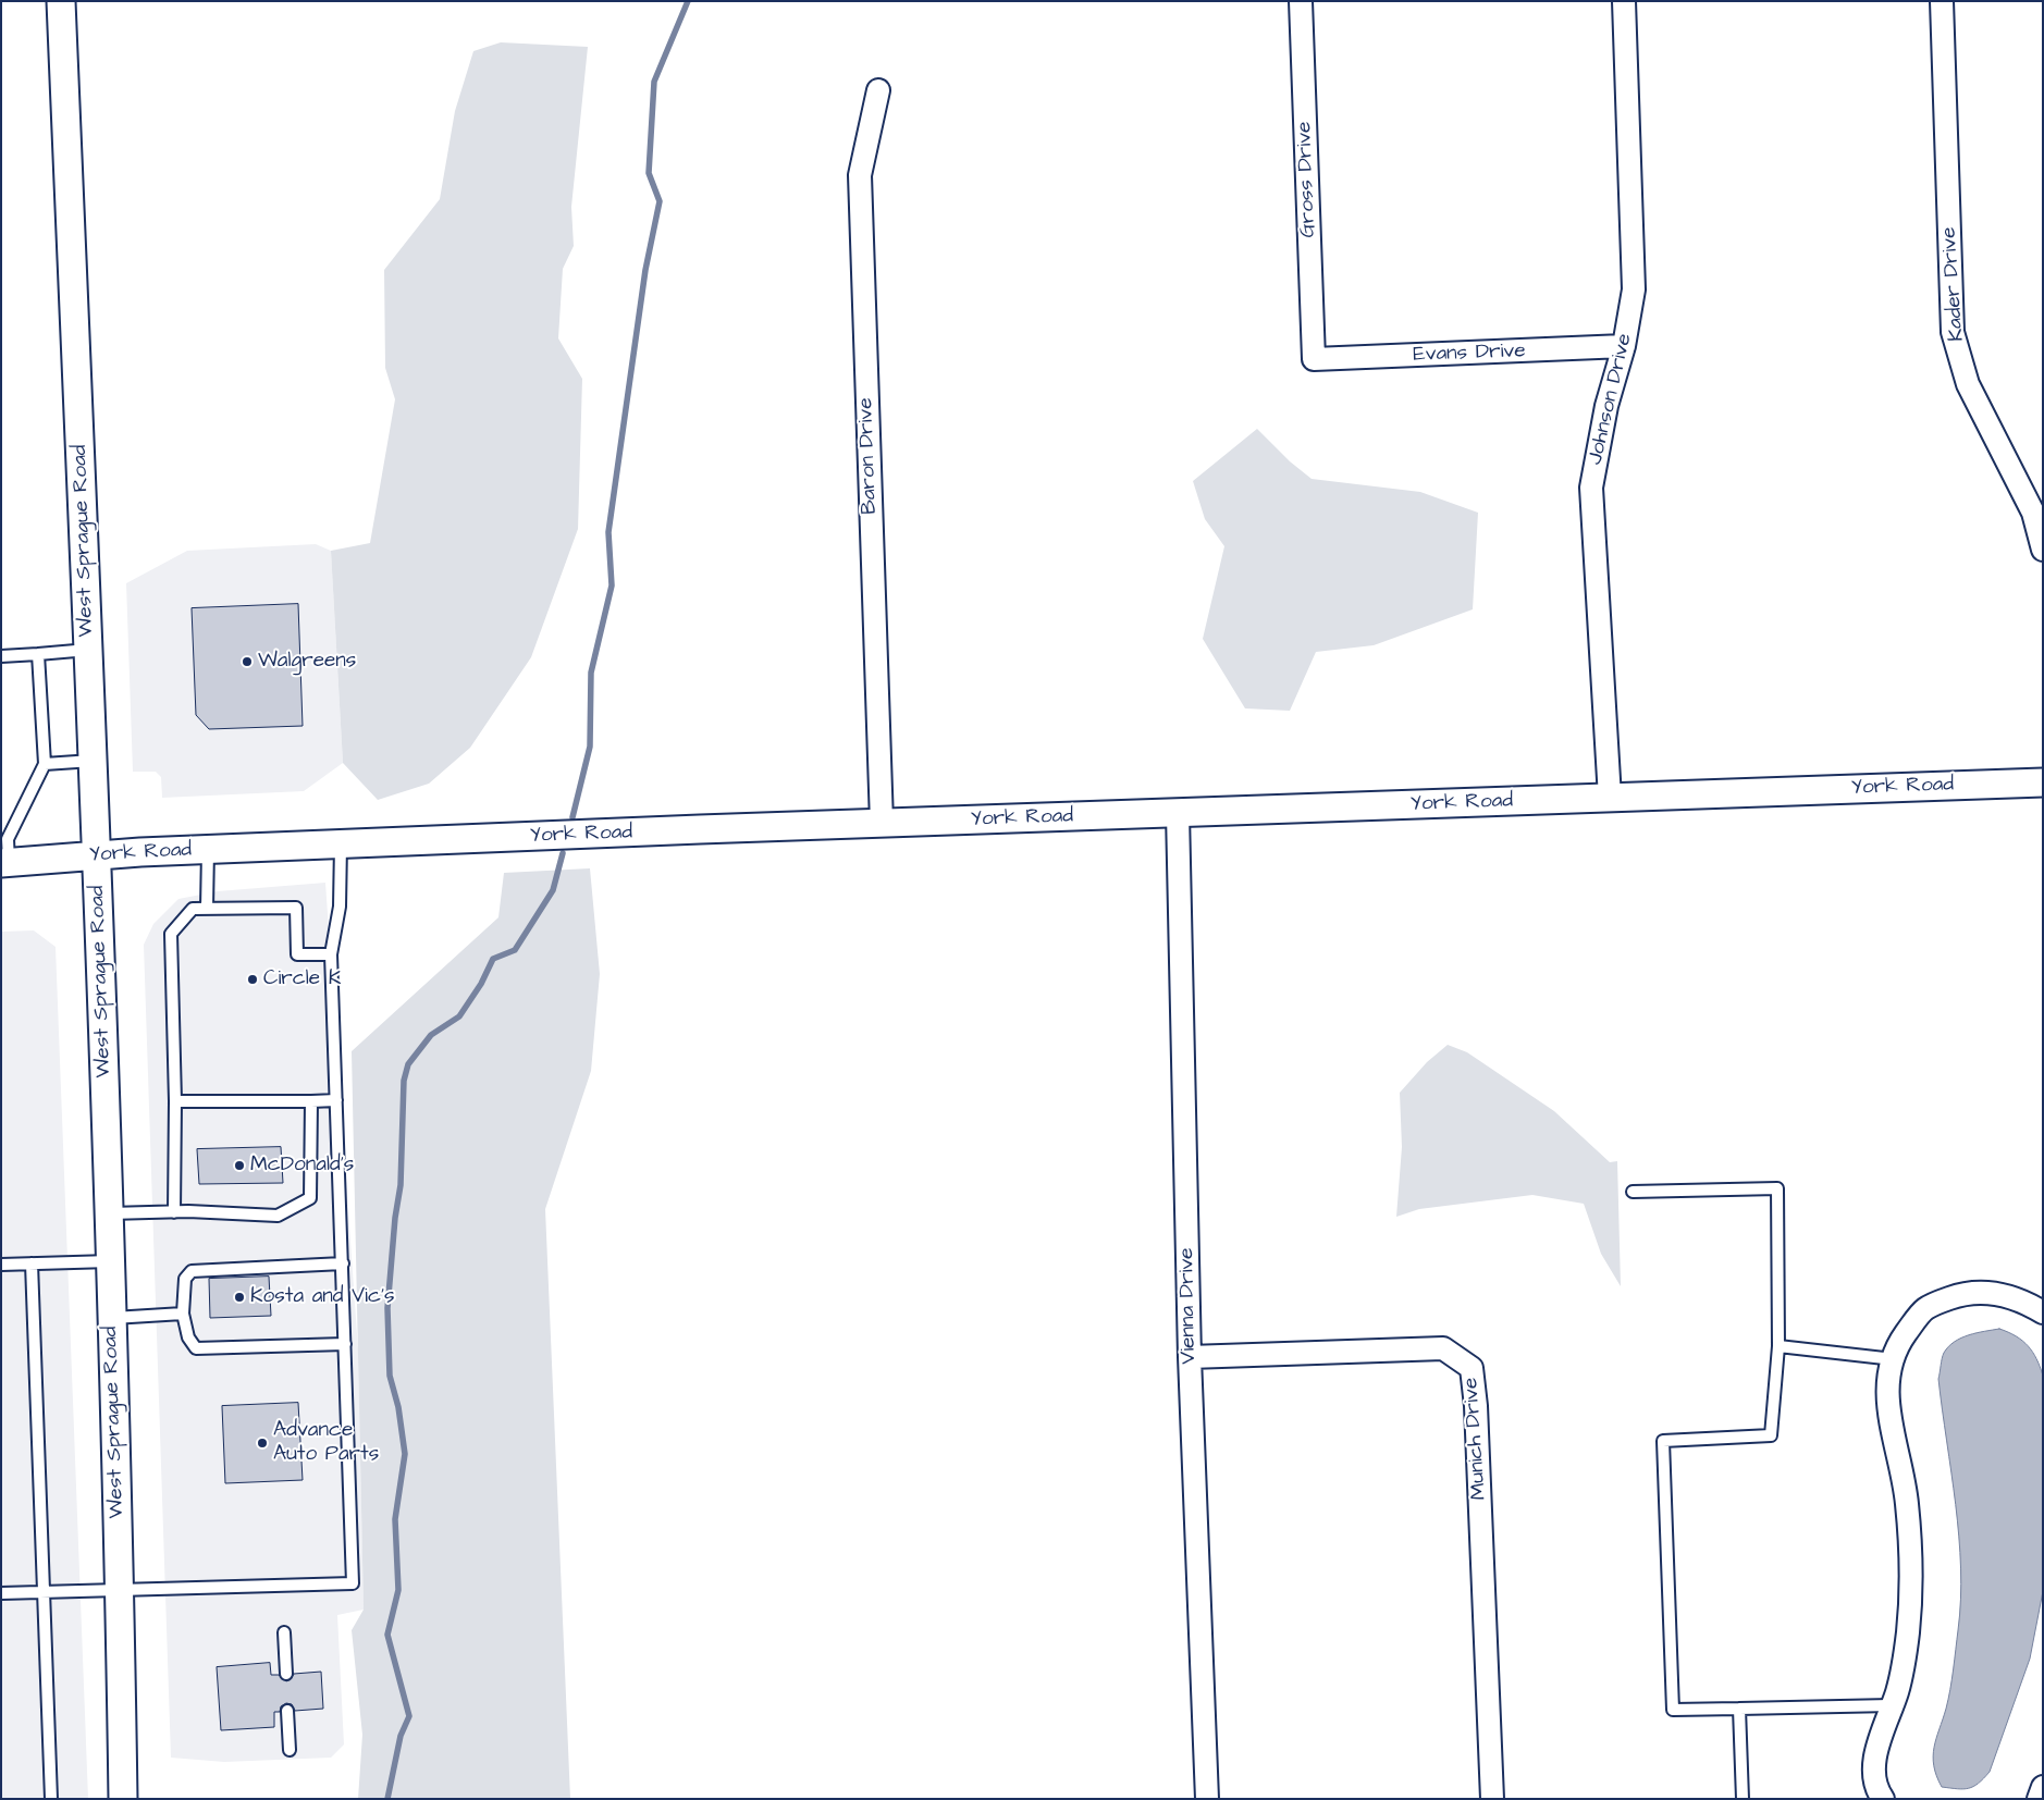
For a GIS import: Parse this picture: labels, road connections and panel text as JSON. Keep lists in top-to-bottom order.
{
  "streets": {
    "street": [
      "Gross Drive",
      "Kader Drive",
      "Evans Drive",
      "Johnson Drive",
      "Baron Drive",
      "West Sprague Road",
      "York Road",
      "Vienna Drive",
      "Munich Drive"
    ]
  },
  "crossings": [
    ["Gross Drive", "Evans Drive"],
    ["Evans Drive", "Johnson Drive"],
    ["Johnson Drive", "York Road"],
    ["Baron Drive", "York Road"],
    ["West Sprague Road", "York Road"],
    ["York Road", "Vienna Drive"],
    ["Vienna Drive", "Munich Drive"]
  ],
  "places": [
    "Walgreens",
    "Circle K",
    "McDonald's",
    "Kosta and Vic's",
    "Advance Auto Parts"
  ]
}
